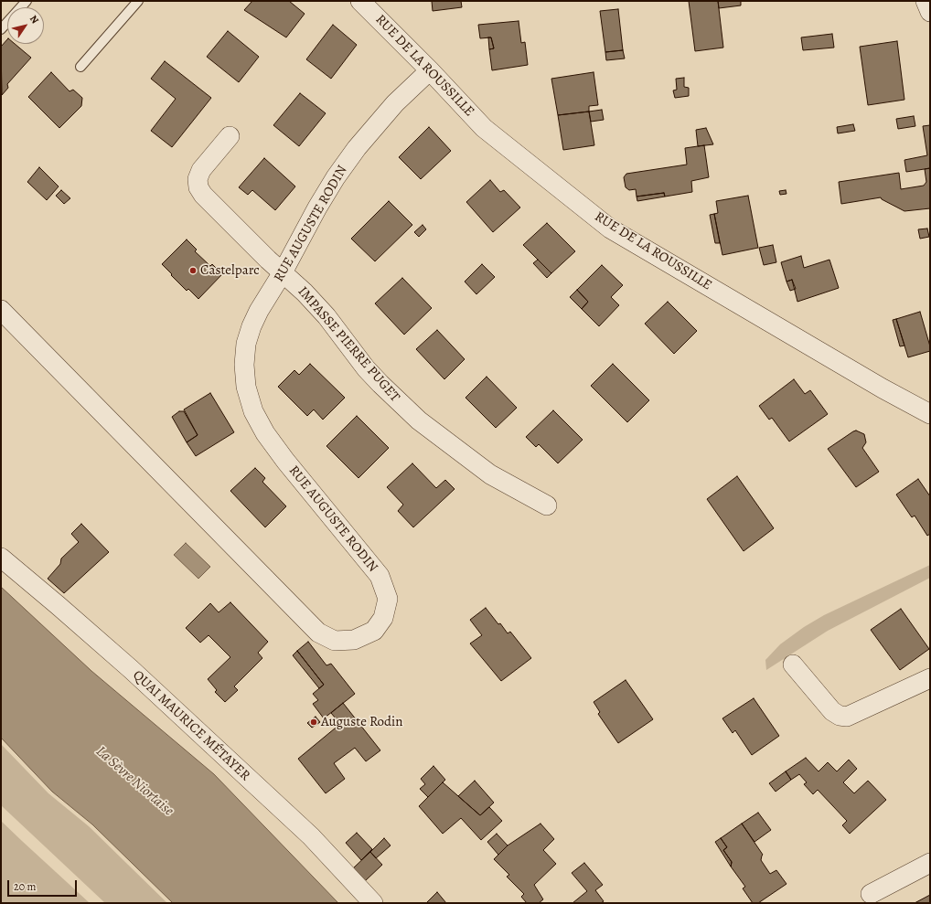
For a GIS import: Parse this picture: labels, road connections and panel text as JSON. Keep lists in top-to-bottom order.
{
  "streets": {
    "street": [
      "RUE DE LA ROUSSILLE",
      "RUE AUGUSTE RODIN",
      "IMPASSE PIERRE PUGET",
      "QUAI MAURICE MÉTAYER"
    ]
  },
  "crossings": [
    ["RUE DE LA ROUSSILLE", "RUE AUGUSTE RODIN"],
    ["RUE AUGUSTE RODIN", "IMPASSE PIERRE PUGET"]
  ],
  "water": ["La Sèvre Niortaise"],
  "places": ["Castelparc", "Auguste Rodin"],
  "scale_bar": "20 m",
  "north": "top right"
}
